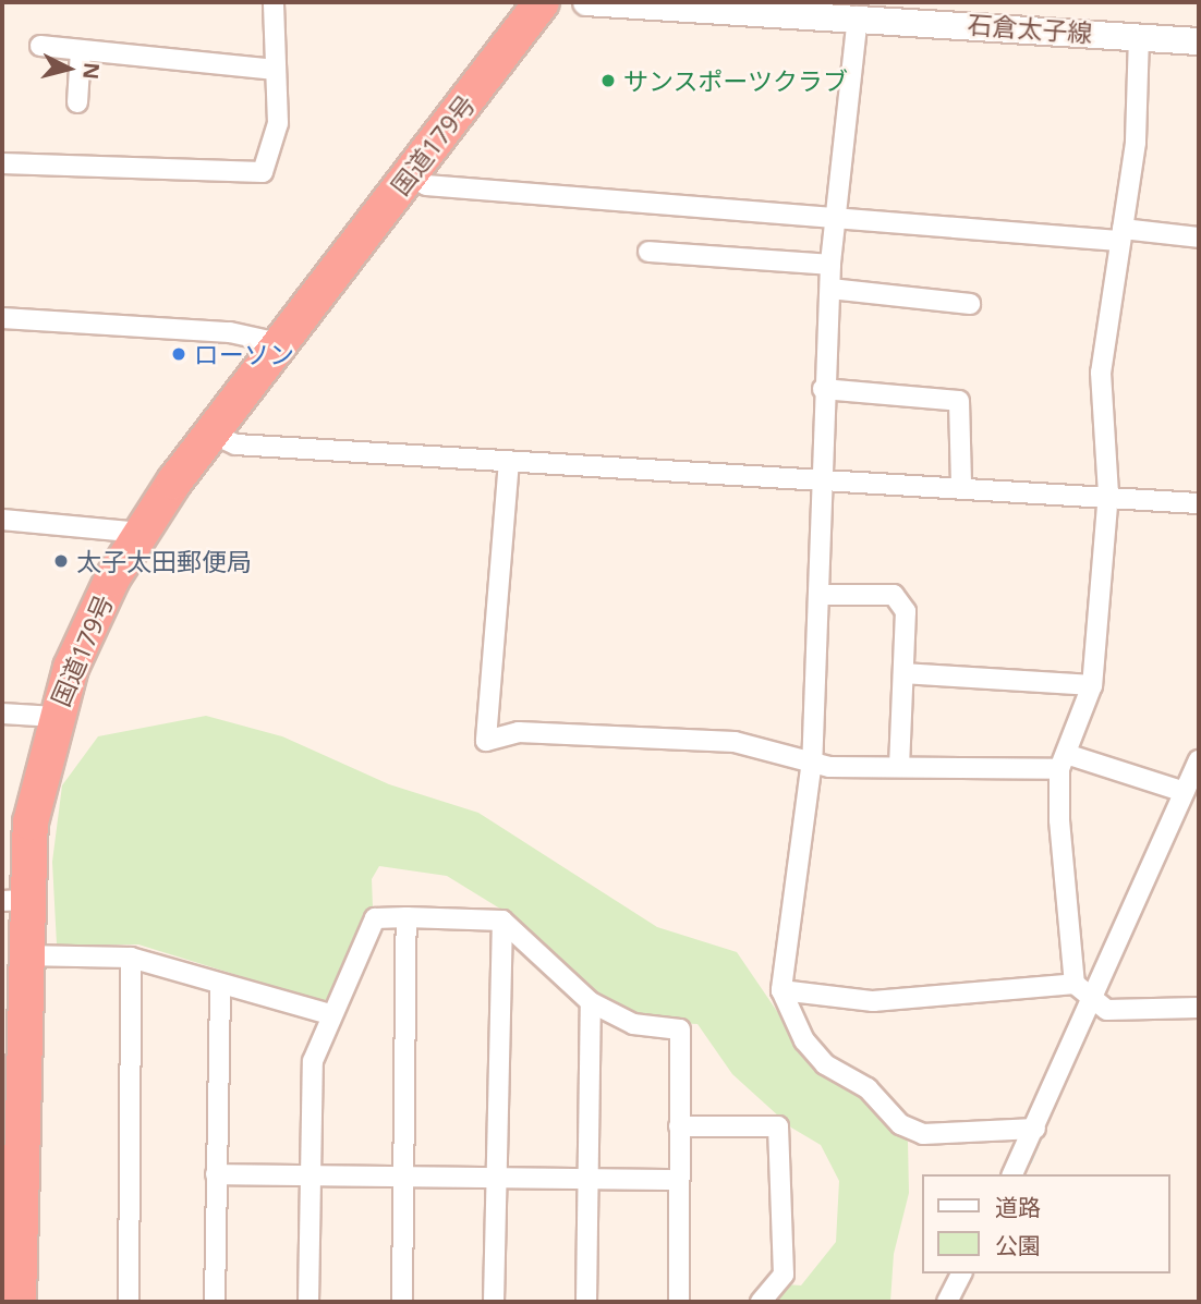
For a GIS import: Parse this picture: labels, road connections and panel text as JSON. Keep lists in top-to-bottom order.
{
  "streets": {
    "highway": ["国道179号"],
    "main road": ["石倉太子線"]
  },
  "places": ["サンスポーツクラブ", "ローソン", "太子太田郵便局"],
  "legend": ["道路", "公園"],
  "north": "right"
}
